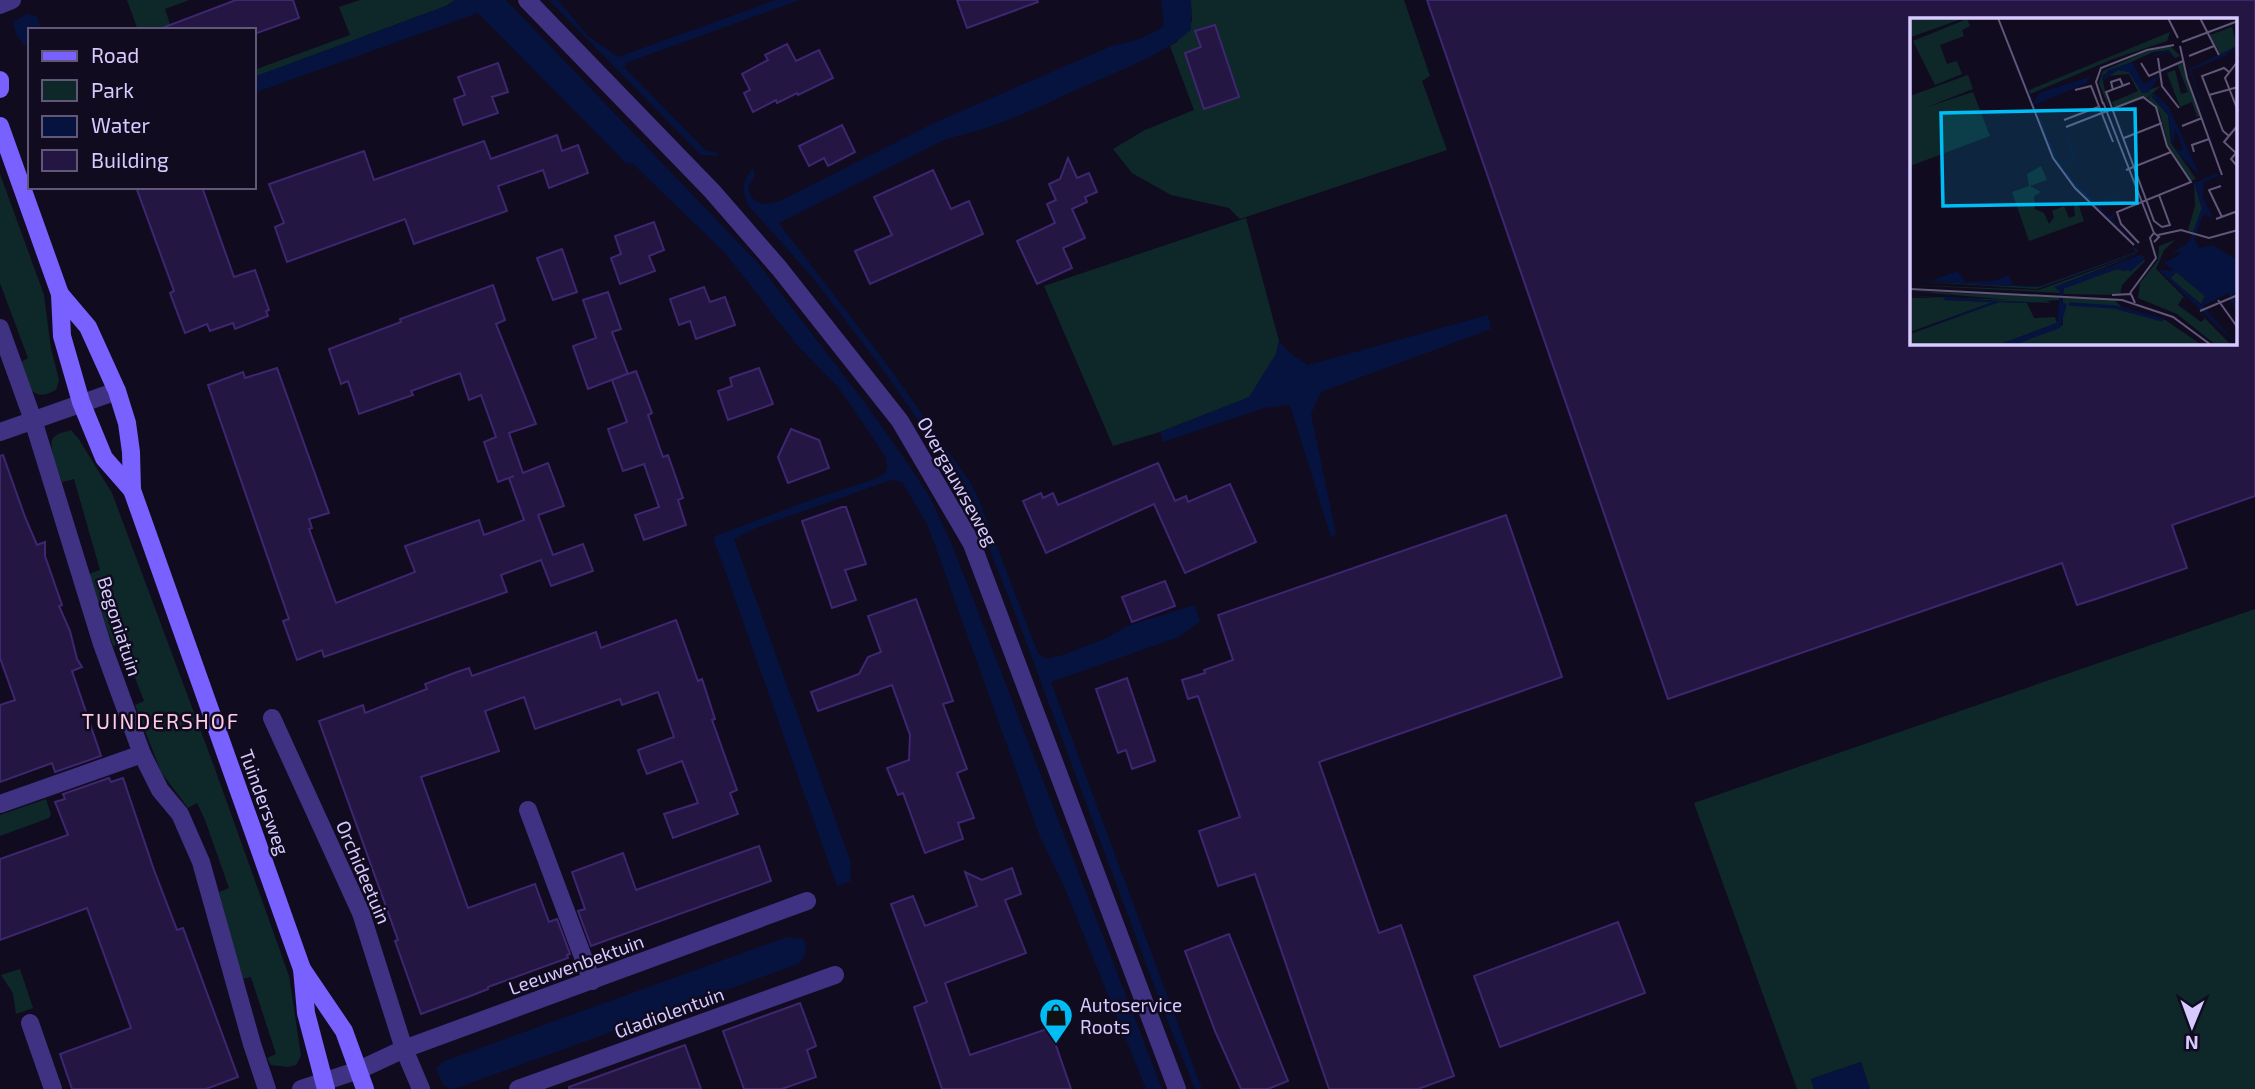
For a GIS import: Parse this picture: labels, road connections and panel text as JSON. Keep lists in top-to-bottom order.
{
  "streets": {
    "main road": ["Tuindersweg"],
    "street": [
      "Overgauwseweg",
      "Begoniatuin",
      "Orchideetuin",
      "Leeuwenbektuin",
      "Gladiolentuin"
    ]
  },
  "crossings": [
    ["Tuindersweg", "Leeuwenbektuin"],
    ["Orchideetuin", "Leeuwenbektuin"]
  ],
  "districts": ["TUINDERSHOF"],
  "places": {
    "shop": ["Autoservice Roots"]
  },
  "legend": [
    "Road",
    "Park",
    "Water",
    "Building"
  ],
  "north": "bottom"
}
